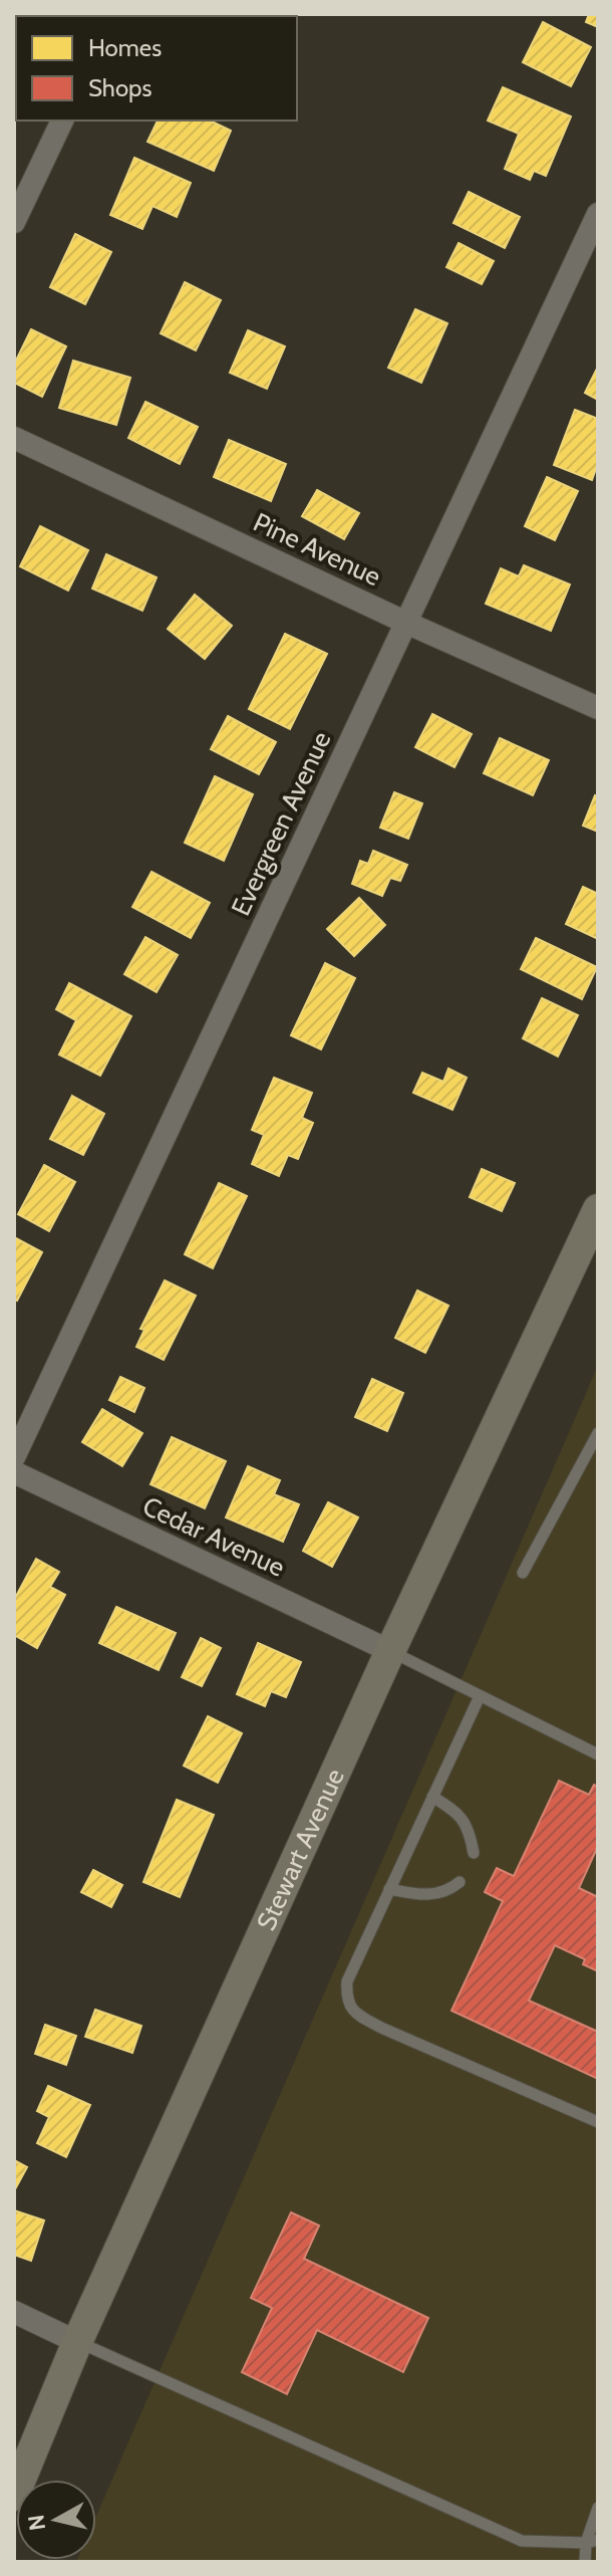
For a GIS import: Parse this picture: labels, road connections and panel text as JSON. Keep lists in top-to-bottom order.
{
  "streets": {
    "main road": ["Stewart Avenue"],
    "street": ["Pine Avenue", "Evergreen Avenue", "Cedar Avenue"]
  },
  "crossings": [
    ["Pine Avenue", "Evergreen Avenue"],
    ["Cedar Avenue", "Stewart Avenue"]
  ],
  "legend": ["Homes", "Shops"],
  "north": "left"
}
